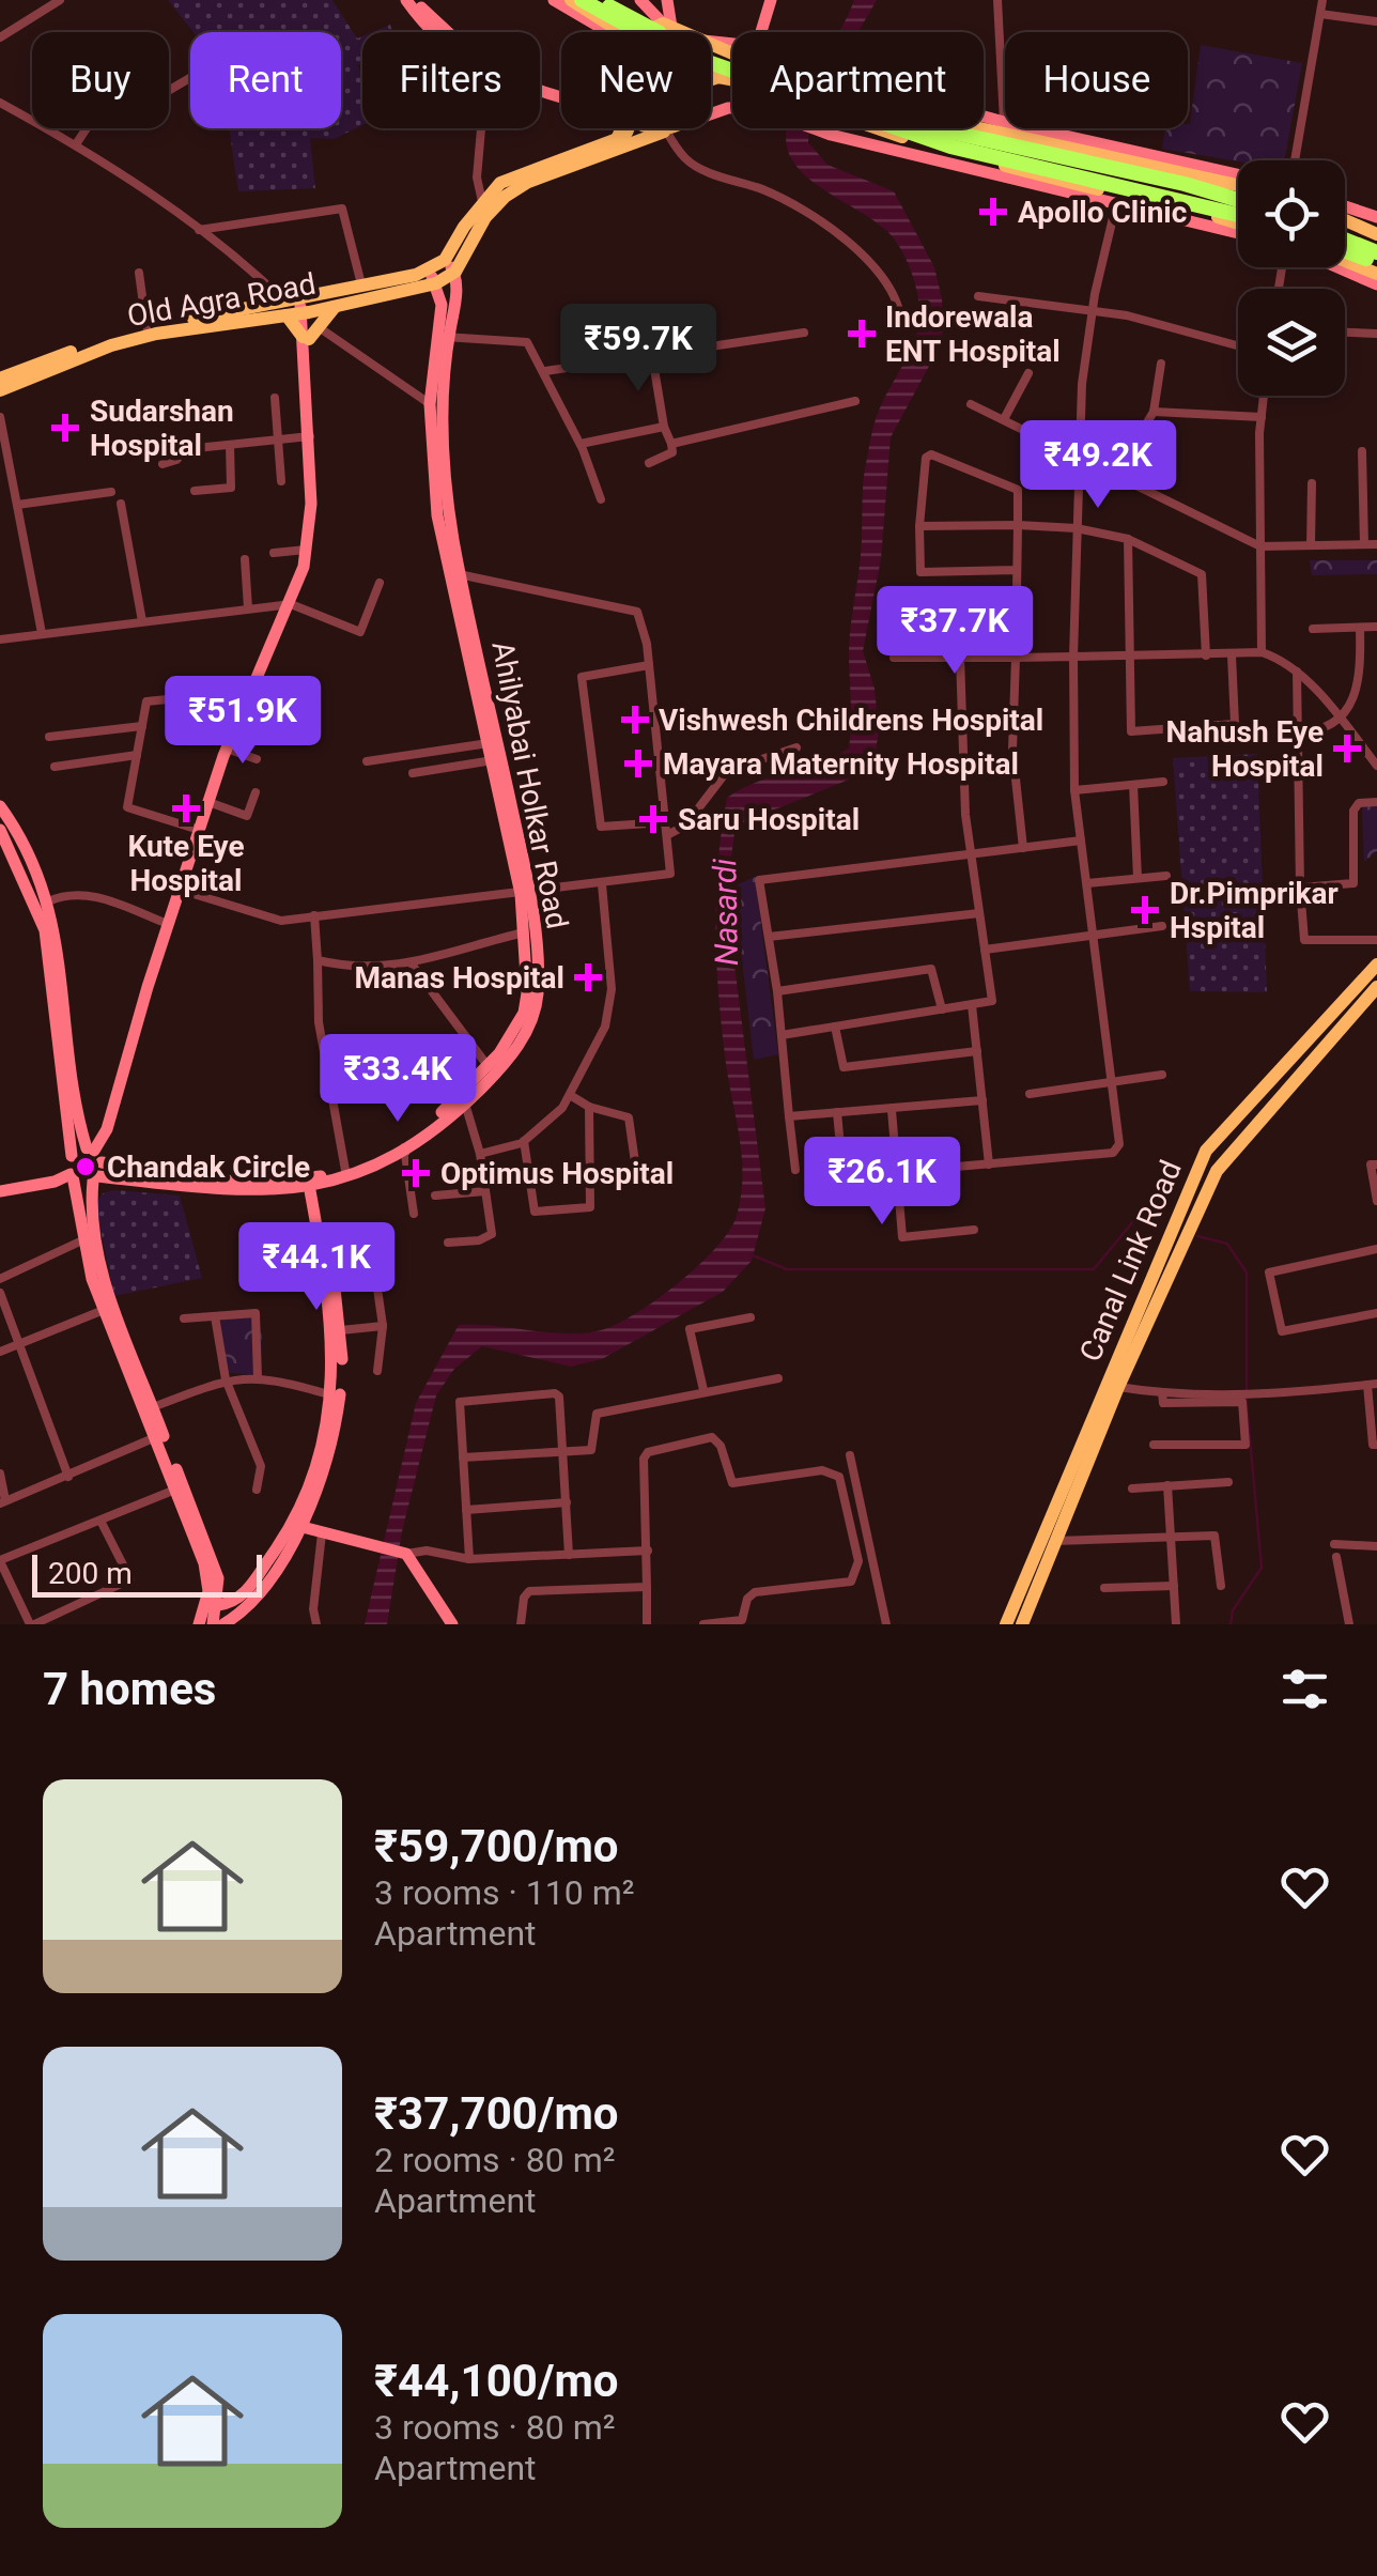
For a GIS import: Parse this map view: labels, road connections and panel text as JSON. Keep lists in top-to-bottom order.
{
  "streets": {
    "main road": ["Old Agra Road", "Ahilyabai Holkar Road", "Canal Link Road"]
  },
  "crossings": [
    ["Old Agra Road", "Ahilyabai Holkar Road"]
  ],
  "water": ["Nasardi"],
  "places": {
    "health": [
      "Apollo Clinic",
      "Indorewala ENT Hospital",
      "Sudarshan Hospital",
      "Vishwesh Childrens Hospital",
      "Nahush Eye Hospital",
      "Mayara Maternity Hospital",
      "Kute Eye Hospital",
      "Saru Hospital",
      "Dr.Pimprikar Hspital",
      "Manas Hospital",
      "Optimus Hospital"
    ],
    "other": ["Chandak Circle"]
  },
  "scale_bar": "200 m",
  "page": {
    "chip": [
      "Buy",
      "Rent",
      "Filters",
      "New",
      "Apartment",
      "House"
    ],
    "price": [
      "₹59.7K",
      "₹49.2K",
      "₹37.7K",
      "₹51.9K",
      "₹33.4K",
      "₹26.1K",
      "₹44.1K"
    ],
    "scale": "200 m",
    "heading": "7 homes",
    "list": [
      {
        "name": "₹59,700/mo",
        "note": "3 rooms · 110 m² · Apartment"
      },
      {
        "name": "₹37,700/mo",
        "note": "2 rooms · 80 m² · Apartment"
      },
      {
        "name": "₹44,100/mo",
        "note": "3 rooms · 80 m² · Apartment"
      }
    ]
  }
}
